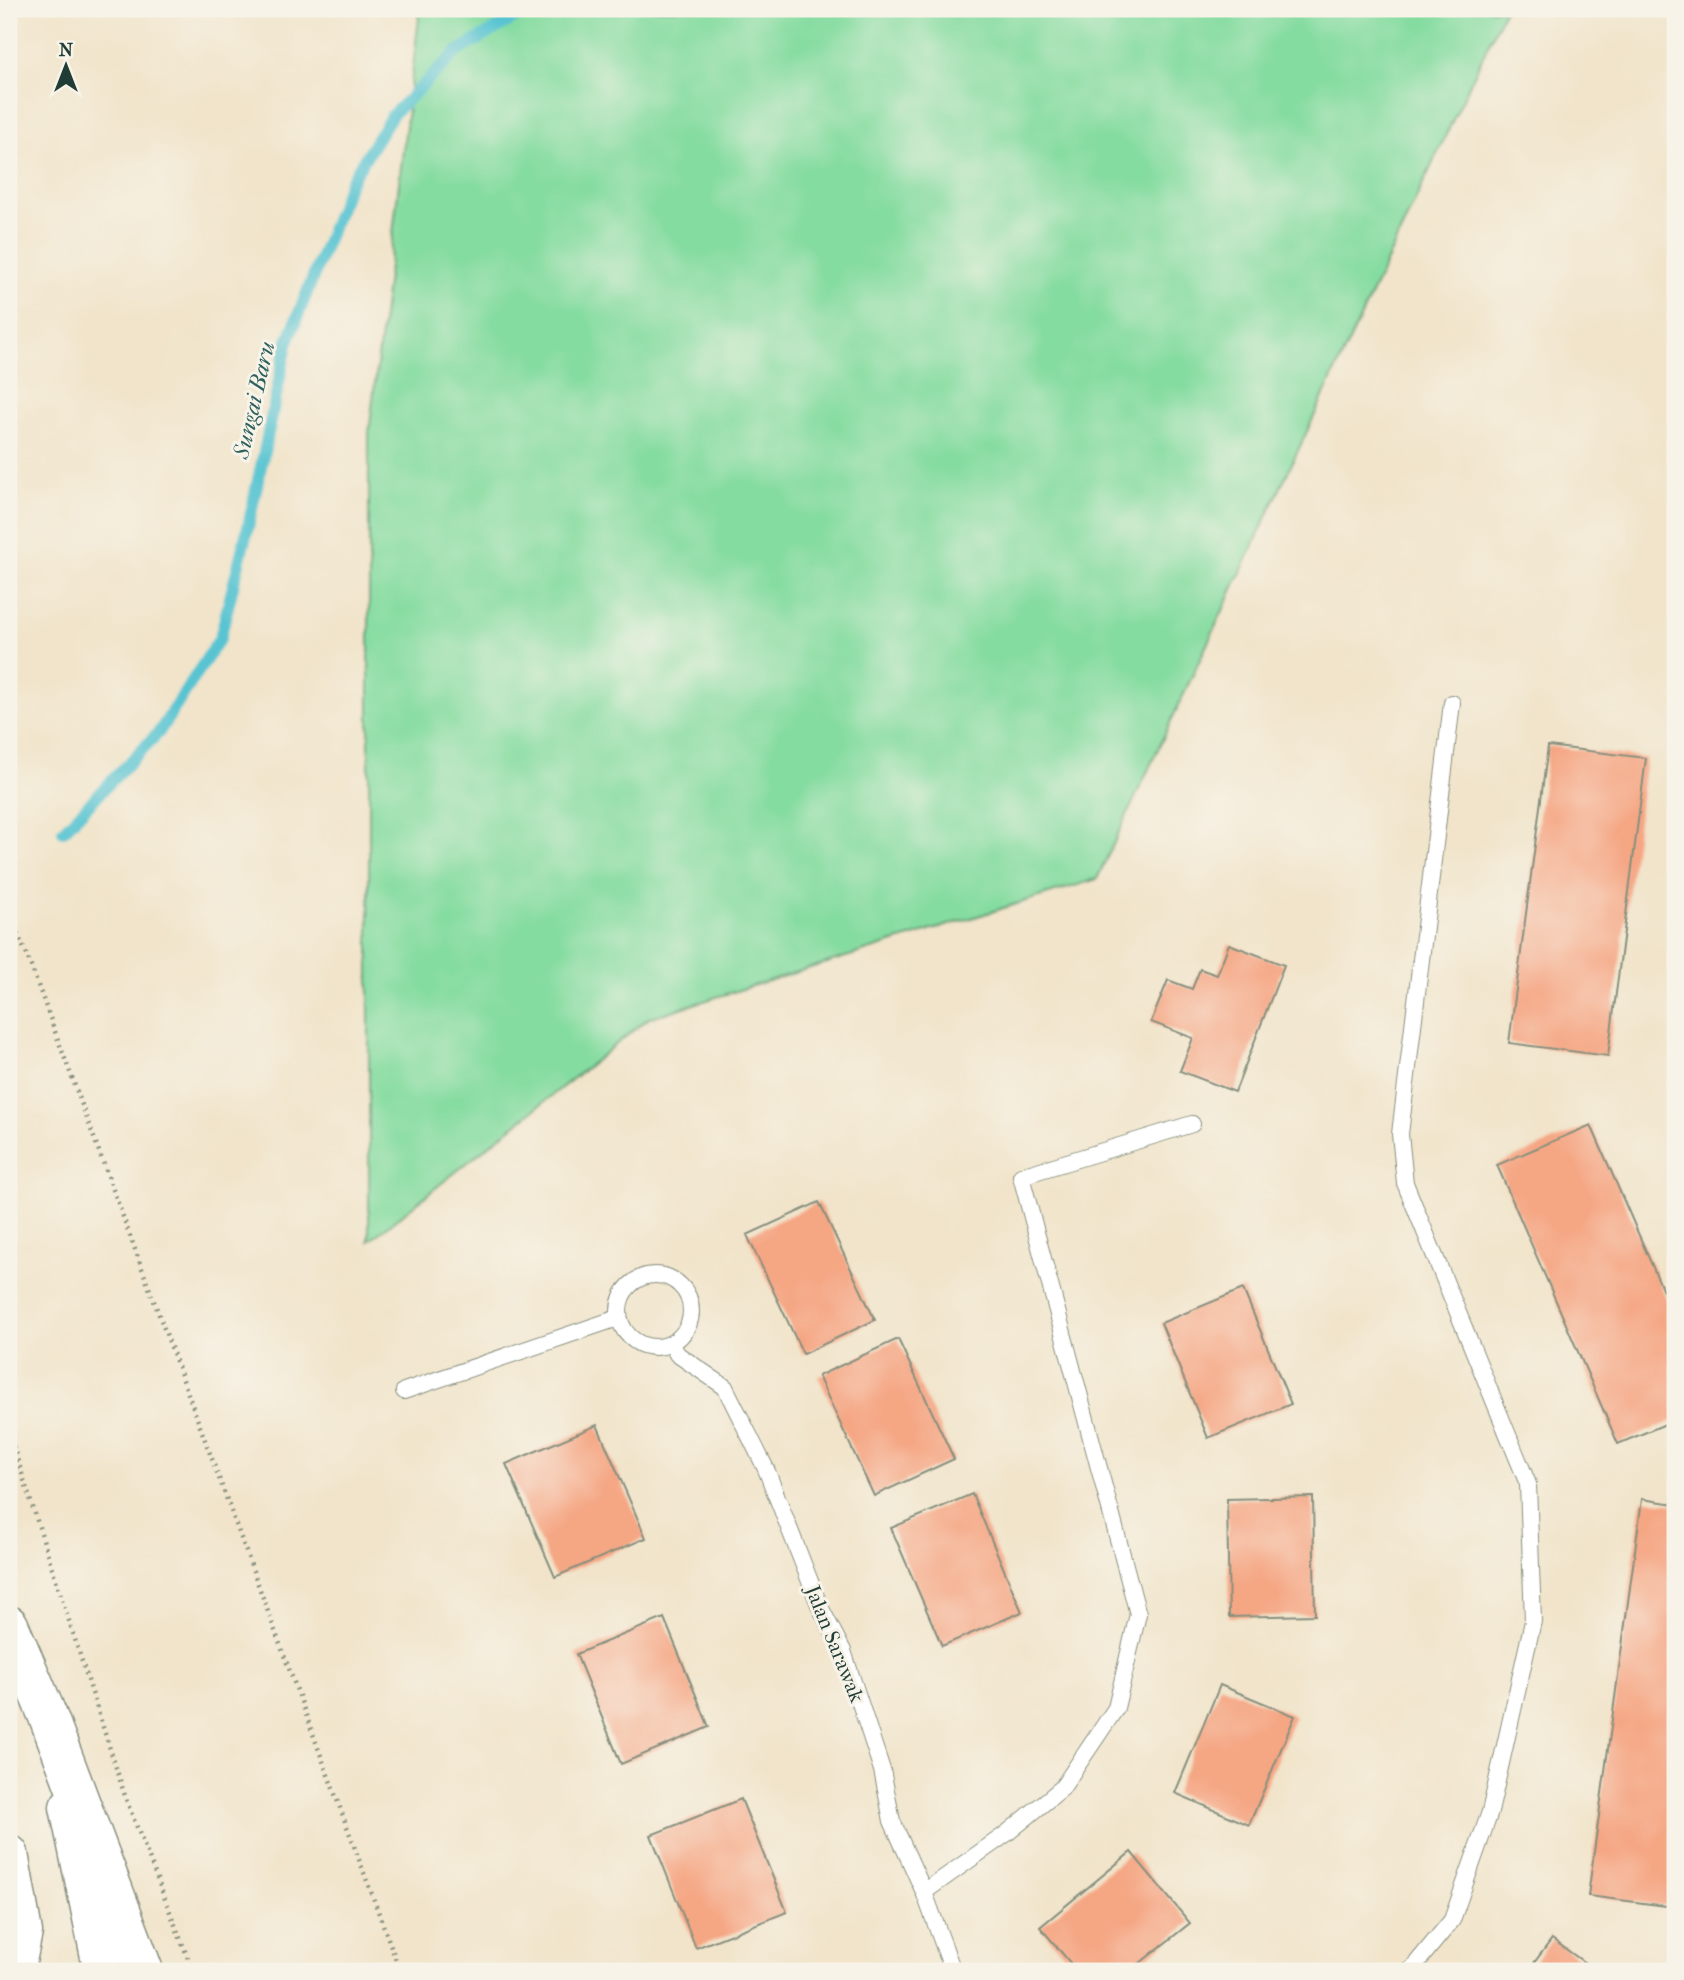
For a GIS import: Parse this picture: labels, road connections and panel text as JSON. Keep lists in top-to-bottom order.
{
  "streets": {
    "lane": ["Jalan Sarawak"]
  },
  "water": ["Sungai Baru"],
  "north": "top"
}
